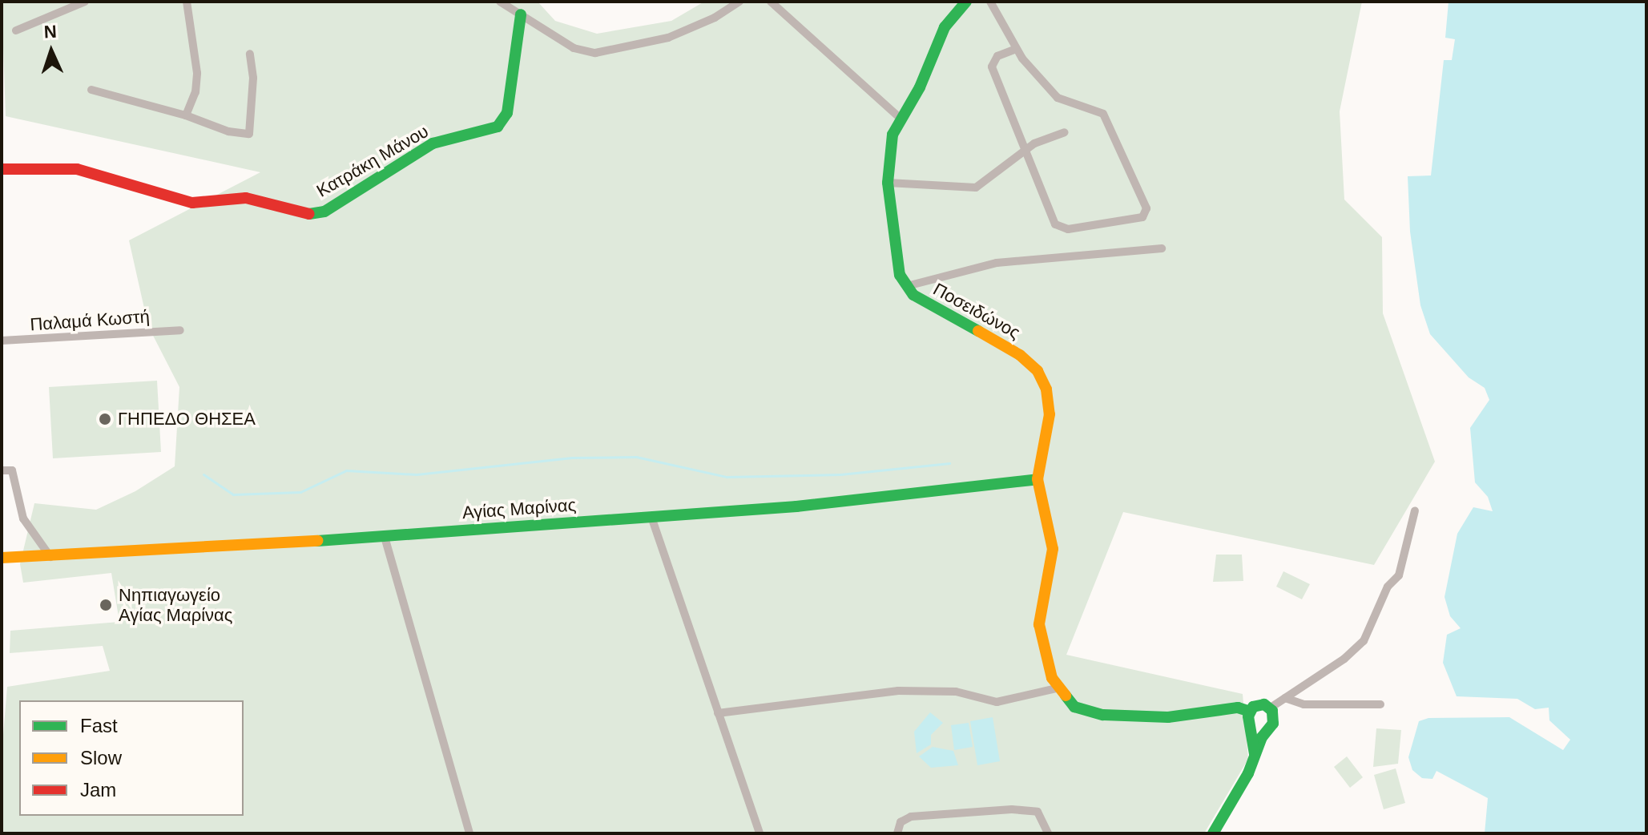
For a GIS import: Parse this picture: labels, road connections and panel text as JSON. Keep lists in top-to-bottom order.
{
  "streets": {
    "street": [
      "Κατράκη Μάνου",
      "Ποσειδώνος",
      "Παλαμά Κωστή",
      "Αγίας Μαρίνας"
    ]
  },
  "crossings": [
    ["Ποσειδώνος", "Αγίας Μαρίνας"]
  ],
  "places": ["ΓΗΠΕΔΟ ΘΗΣΕΑ", "Νηπιαγωγείο Αγίας Μαρίνας"],
  "legend": ["Fast", "Slow", "Jam"],
  "north": "top"
}
